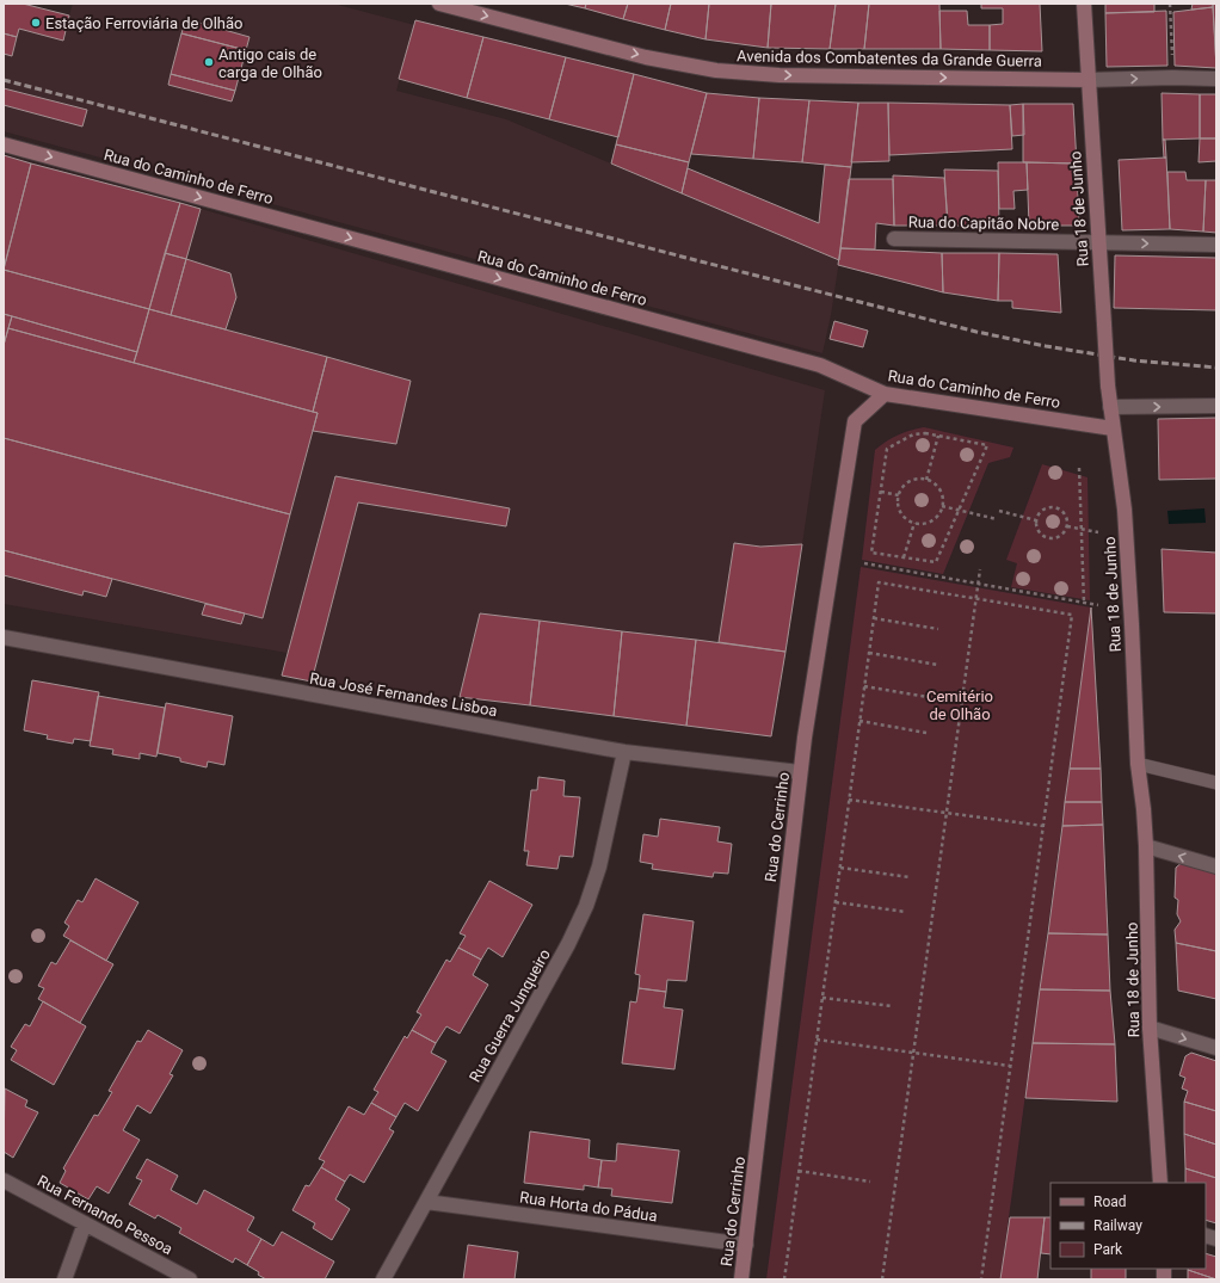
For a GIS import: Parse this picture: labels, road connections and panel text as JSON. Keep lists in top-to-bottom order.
{
  "streets": {
    "street": [
      "Avenida dos Combatentes da Grande Guerra",
      "Rua do Caminho de Ferro",
      "Rua 18 de Junho",
      "Rua do Capitão Nobre",
      "Rua José Fernandes Lisboa",
      "Rua do Cerrinho",
      "Rua Guerra Junqueiro",
      "Rua Horta do Pádua",
      "Rua Fernando Pessoa"
    ]
  },
  "crossings": [
    ["Avenida dos Combatentes da Grande Guerra", "Rua 18 de Junho"],
    ["Rua do Caminho de Ferro", "Rua 18 de Junho"],
    ["Rua do Caminho de Ferro", "Rua do Cerrinho"],
    ["Rua 18 de Junho", "Rua do Capitão Nobre"],
    ["Rua José Fernandes Lisboa", "Rua do Cerrinho"],
    ["Rua José Fernandes Lisboa", "Rua Guerra Junqueiro"],
    ["Rua do Cerrinho", "Rua Horta do Pádua"],
    ["Rua Guerra Junqueiro", "Rua Horta do Pádua"]
  ],
  "one_way": ["Avenida dos Combatentes da Grande Guerra", "Rua do Caminho de Ferro", "Rua do Capitão Nobre"],
  "parks": ["Cemitério de Olhão"],
  "places": ["Estação Ferroviária de Olhão", "Antigo cais de carga de Olhão"],
  "legend": ["Road", "Railway", "Park"]
}
